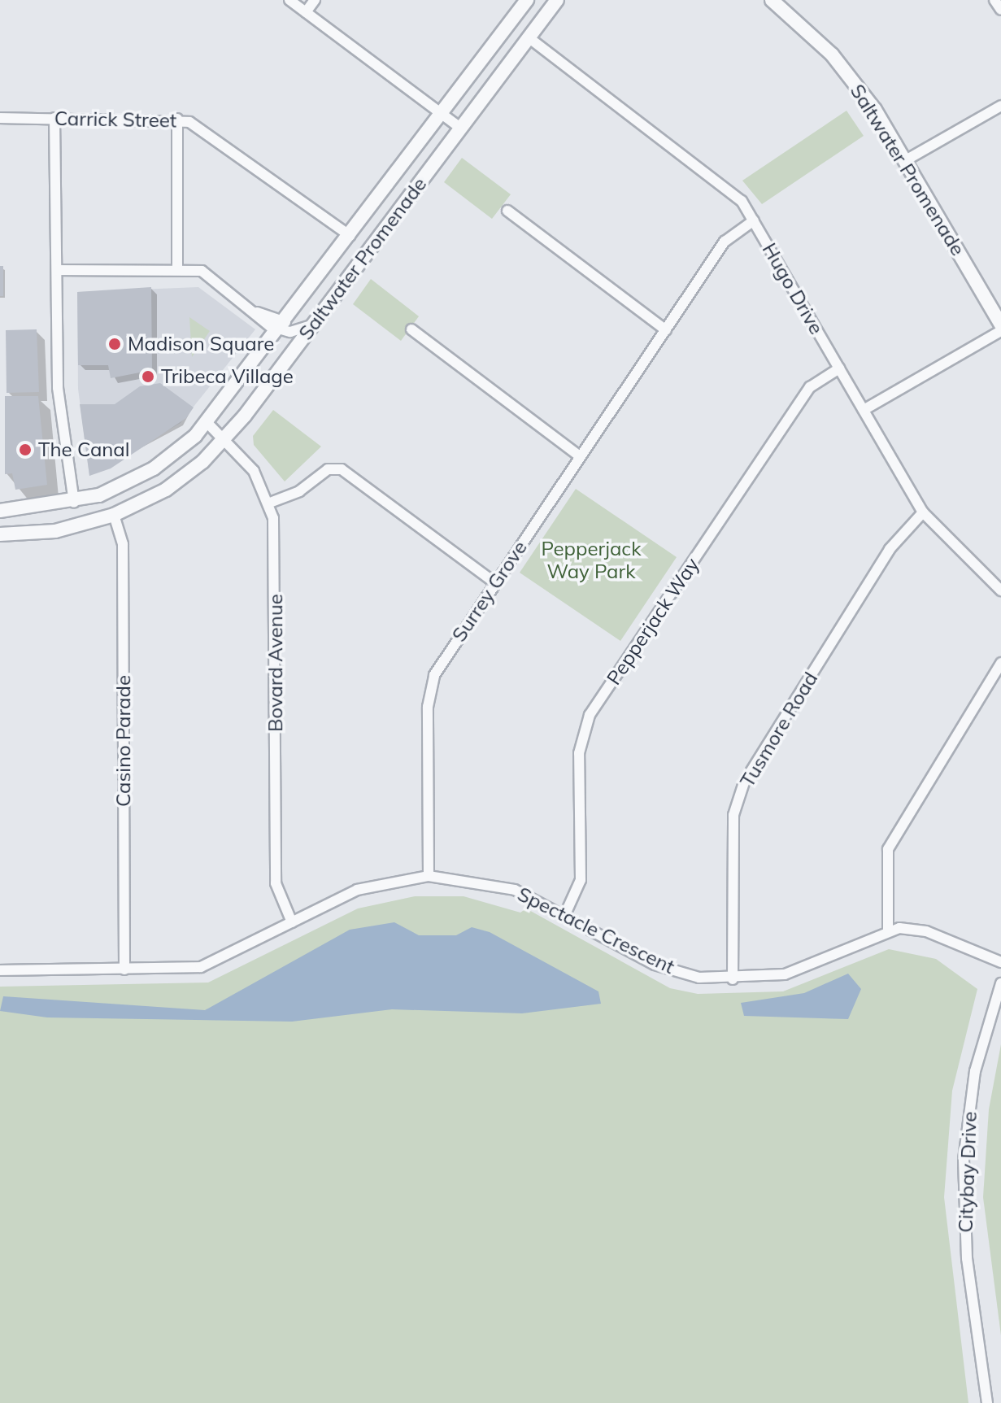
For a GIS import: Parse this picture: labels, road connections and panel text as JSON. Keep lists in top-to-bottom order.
{
  "streets": {
    "street": [
      "Carrick Street",
      "Saltwater Promenade",
      "Hugo Drive",
      "Surrey Grove",
      "Pepperjack Way",
      "Bovard Avenue",
      "Tusmore Road",
      "Casino Parade",
      "Spectacle Crescent",
      "Citybay Drive"
    ]
  },
  "crossings": [
    ["Carrick Street", "Saltwater Promenade"],
    ["Saltwater Promenade", "Hugo Drive"],
    ["Saltwater Promenade", "Bovard Avenue"],
    ["Saltwater Promenade", "Casino Parade"],
    ["Hugo Drive", "Surrey Grove"],
    ["Hugo Drive", "Pepperjack Way"],
    ["Hugo Drive", "Tusmore Road"],
    ["Surrey Grove", "Spectacle Crescent"],
    ["Pepperjack Way", "Spectacle Crescent"],
    ["Bovard Avenue", "Spectacle Crescent"],
    ["Tusmore Road", "Spectacle Crescent"],
    ["Casino Parade", "Spectacle Crescent"]
  ],
  "parks": ["Pepperjack Way Park"],
  "places": ["Madison Square", "Tribeca Village", "The Canal"]
}
